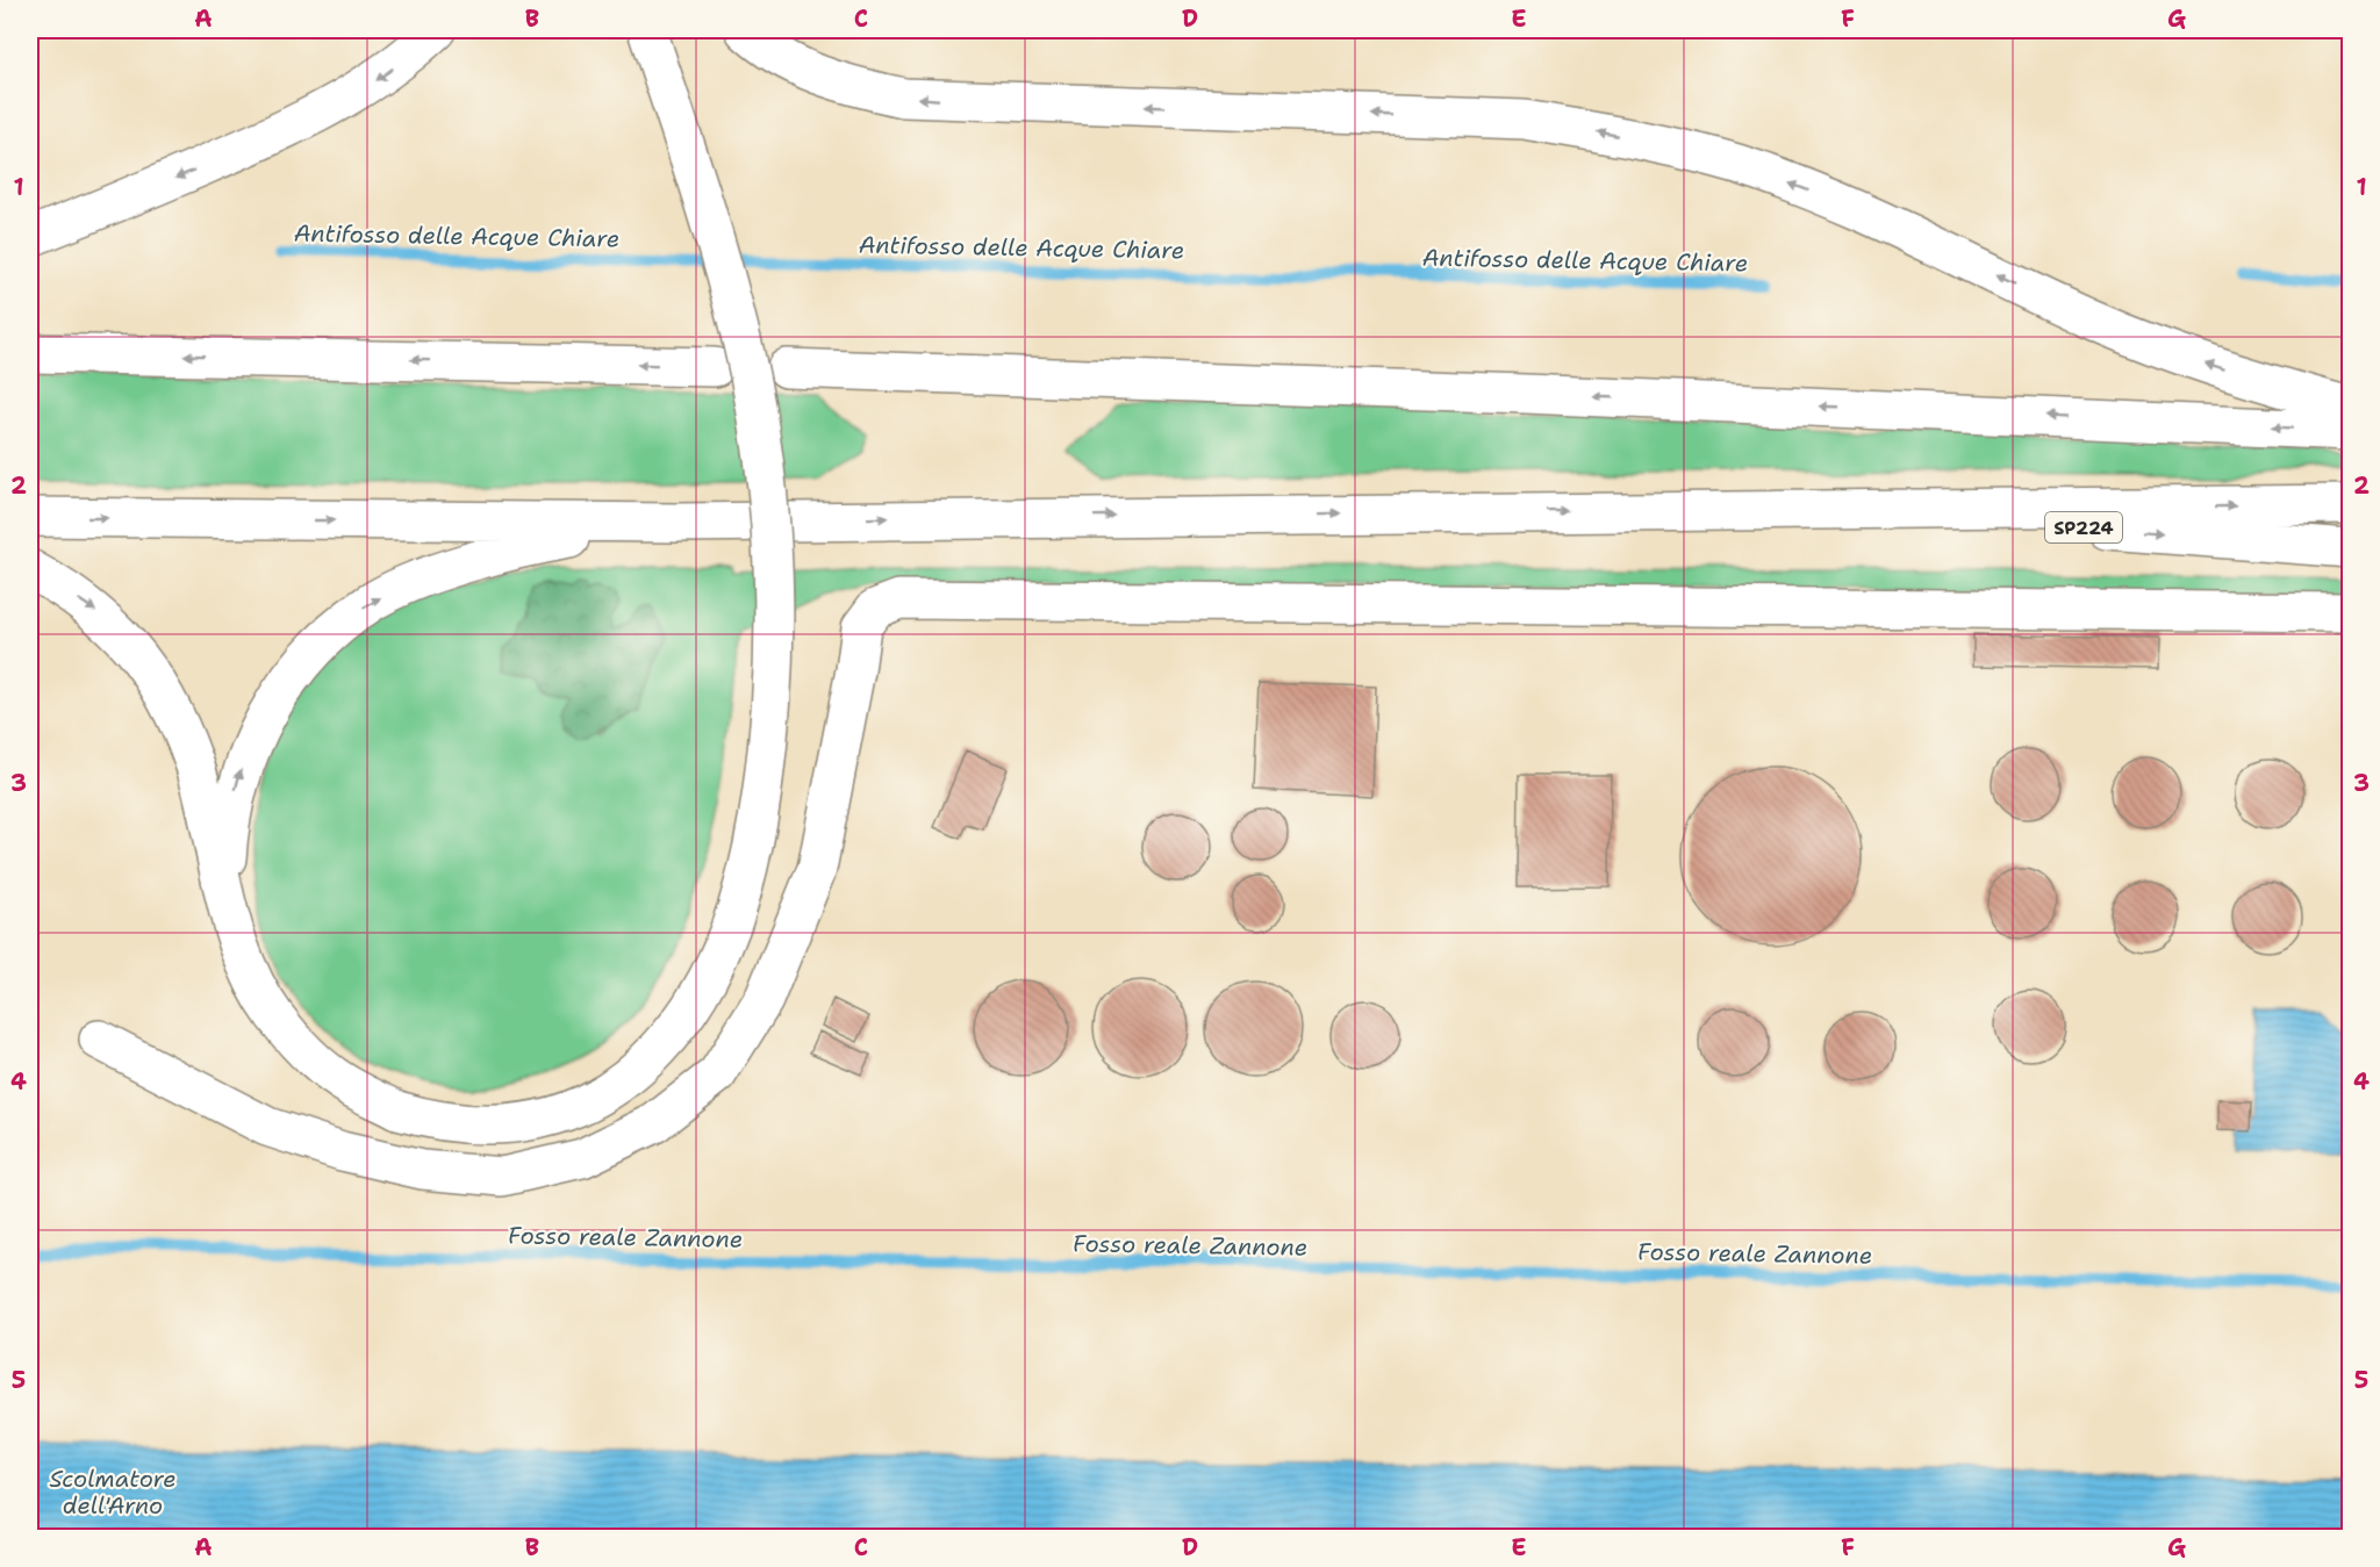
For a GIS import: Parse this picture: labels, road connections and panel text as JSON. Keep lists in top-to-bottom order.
{
  "streets": {
    "main road": ["SP224"]
  },
  "water": ["Antifosso delle Acque Chiare", "Fosso reale Zannone", "Scolmatore dell'Arno"],
  "grid": {
    "columns": [
      "A",
      "B",
      "C",
      "D",
      "E",
      "F",
      "G"
    ],
    "rows": [
      "1",
      "2",
      "3",
      "4",
      "5"
    ]
  }
}
